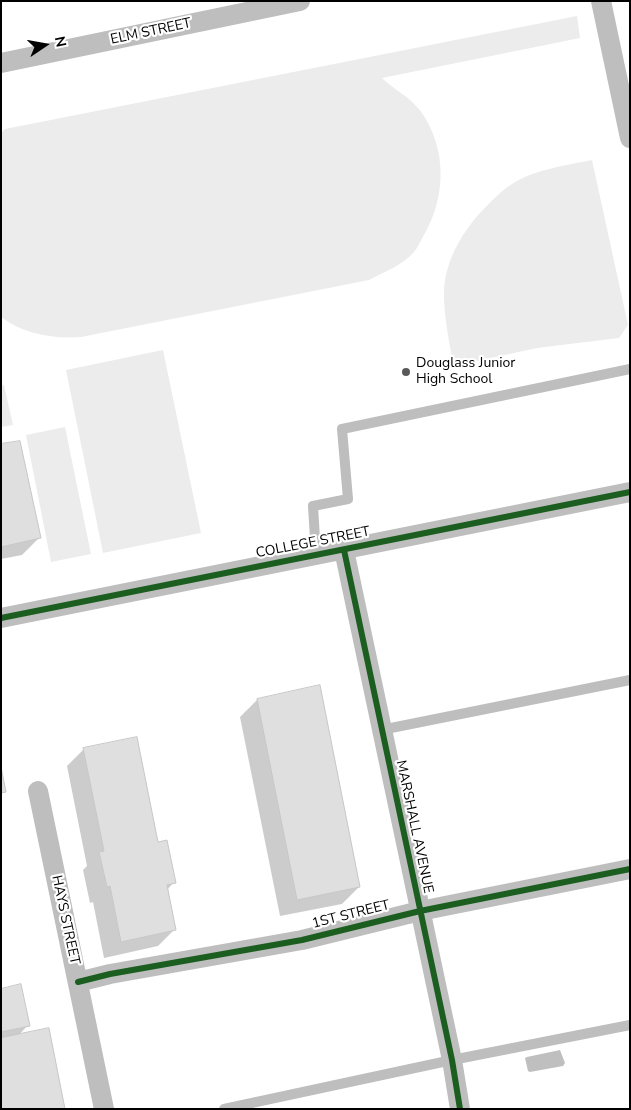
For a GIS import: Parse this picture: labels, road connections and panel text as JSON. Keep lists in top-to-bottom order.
{
  "streets": {
    "street": [
      "ELM STREET",
      "COLLEGE STREET",
      "MARSHALL AVENUE",
      "1ST STREET",
      "HAYS STREET"
    ]
  },
  "crossings": [
    ["COLLEGE STREET", "MARSHALL AVENUE"],
    ["MARSHALL AVENUE", "1ST STREET"],
    ["1ST STREET", "HAYS STREET"]
  ],
  "places": ["Douglass Junior High School"],
  "north": "right"
}
